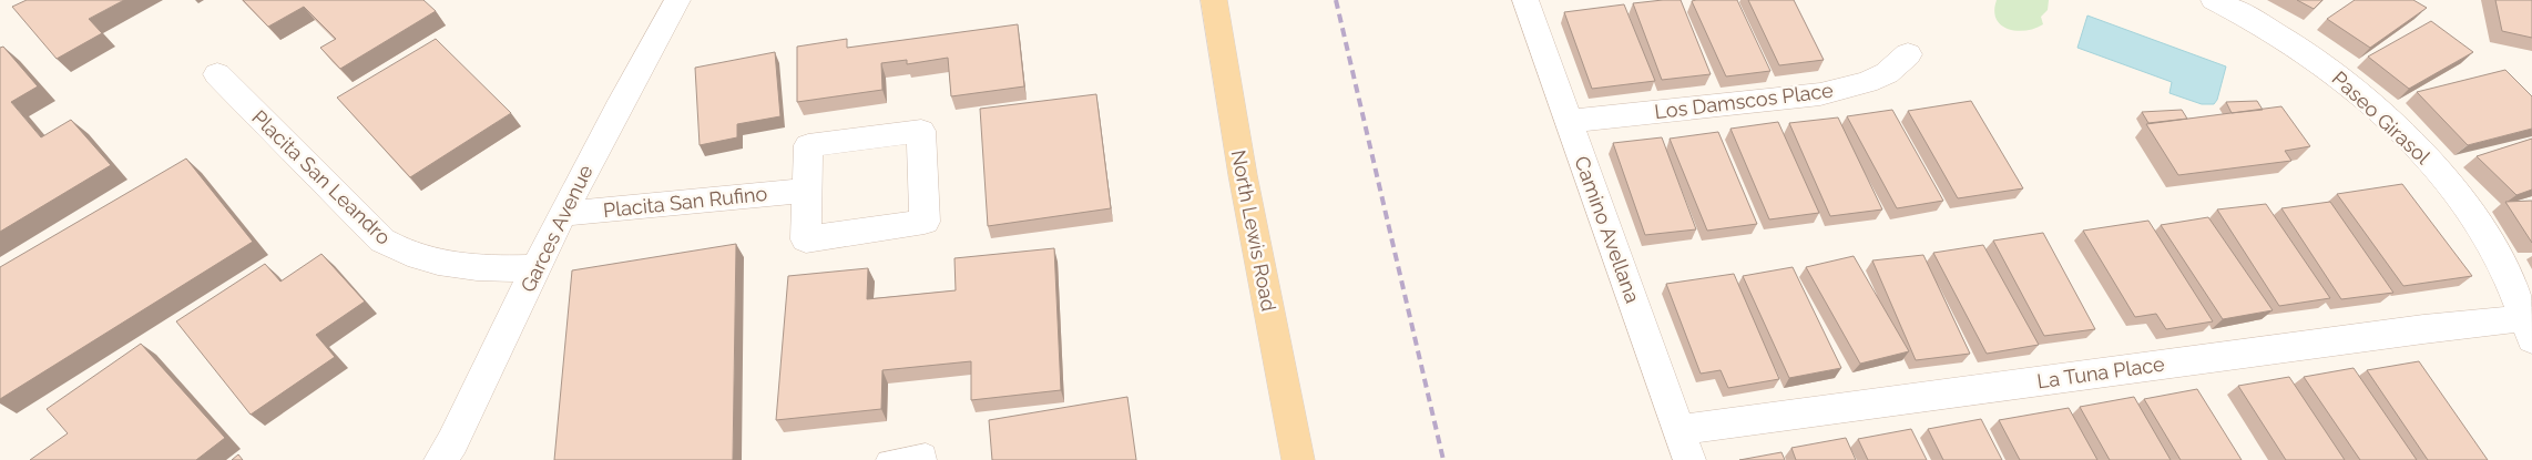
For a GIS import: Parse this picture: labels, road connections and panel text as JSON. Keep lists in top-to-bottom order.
{
  "streets": {
    "main road": ["North Lewis Road"],
    "street": [
      "Los Damscos Place",
      "Paseo Girasol",
      "Placita San Leandro",
      "Placita San Rufino",
      "Garces Avenue",
      "Camino Avellana",
      "La Tuna Place"
    ]
  },
  "crossings": [
    ["Los Damscos Place", "Camino Avellana"],
    ["Paseo Girasol", "La Tuna Place"],
    ["Placita San Leandro", "Garces Avenue"],
    ["Placita San Rufino", "Garces Avenue"],
    ["Camino Avellana", "La Tuna Place"]
  ]
}
